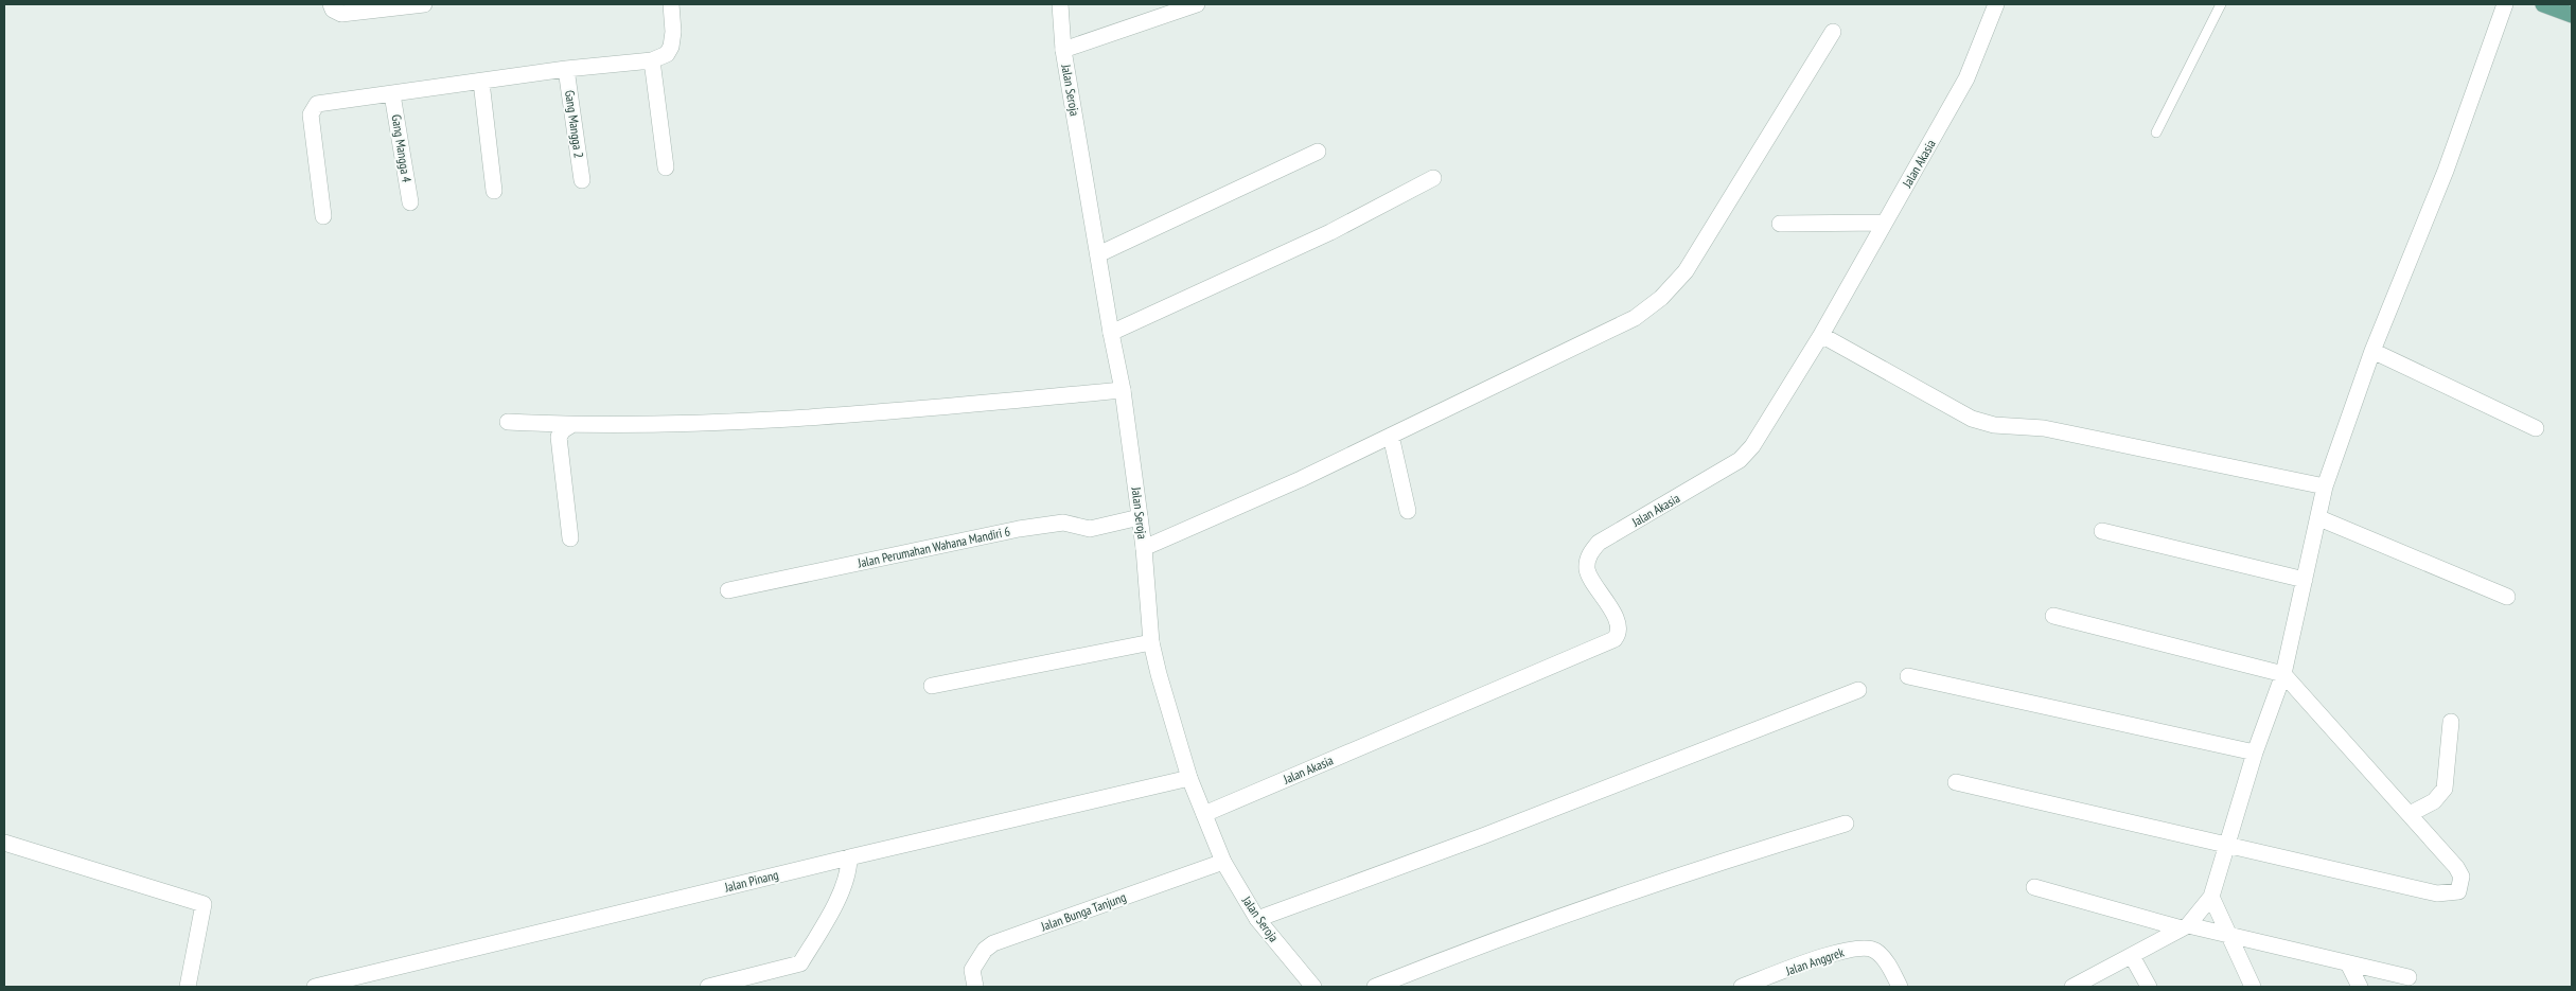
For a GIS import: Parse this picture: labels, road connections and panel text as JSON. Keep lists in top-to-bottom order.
{
  "streets": {
    "street": [
      "Jalan Seroja",
      "Gang Mangga 2",
      "Gang Mangga 4",
      "Jalan Akasia",
      "Jalan Perumahan Wahana Mandiri 6",
      "Jalan Pinang",
      "Jalan Bunga Tanjung",
      "Jalan Anggrek"
    ]
  },
  "crossings": [
    ["Jalan Seroja", "Jalan Akasia"],
    ["Jalan Seroja", "Jalan Perumahan Wahana Mandiri 6"],
    ["Jalan Seroja", "Jalan Pinang"],
    ["Jalan Seroja", "Jalan Bunga Tanjung"]
  ]
}
